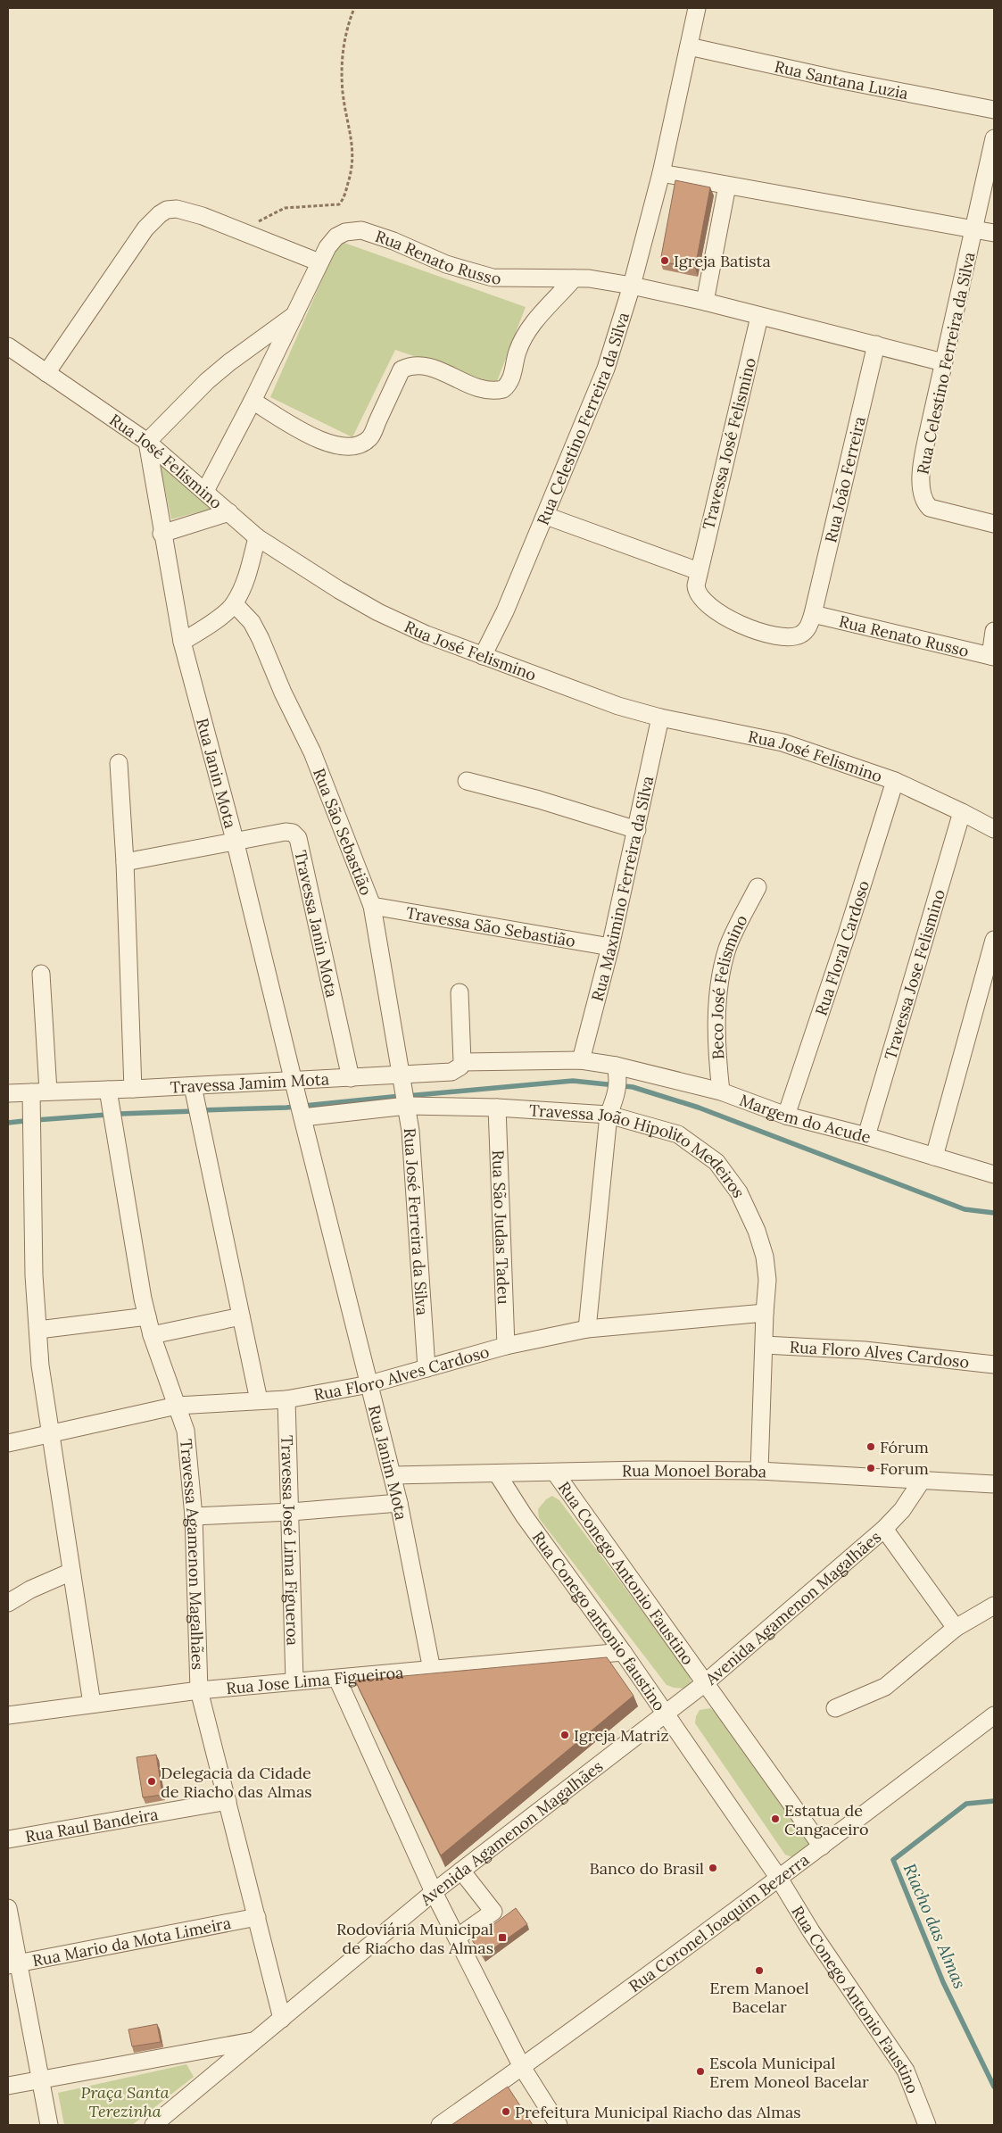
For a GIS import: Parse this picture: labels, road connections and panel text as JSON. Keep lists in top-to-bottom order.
{
  "streets": {
    "street": [
      "Rua Santana Luzia",
      "Rua Renato Russo",
      "Rua Celestino Ferreira da Silva",
      "Travessa José Felismino",
      "Rua José Felismino",
      "Rua João Ferreira",
      "Rua Janin Mota",
      "Rua São Sebastião",
      "Rua Maximino Ferreira da Silva",
      "Travessa Janin Mota",
      "Travessa São Sebastião",
      "Rua Floral Cardoso",
      "Travessa Jose Felismino",
      "Beco José Felismino",
      "Travessa Jamim Mota",
      "Margem do Acude",
      "Travessa João Hipolito Medeiros",
      "Rua José Ferreira da Silva",
      "Rua São Judas Tadeu",
      "Rua Floro Alves Cardoso",
      "Rua Janim Mota",
      "Rua Monoel Boraba",
      "Travessa José Lima Figueroa",
      "Travessa Agamenon Magalhães",
      "Rua Conego Antonio Faustino",
      "Avenida Agamenon Magalhães",
      "Rua Conego antonio faustino",
      "Rua Jose Lima Figueiroa",
      "Rua Raul Bandeira",
      "Rua Coronel Joaquim Bezerra",
      "Rua Mario da Mota Limeira"
    ]
  },
  "crossings": [
    ["Rua Santana Luzia", "Rua Celestino Ferreira da Silva"],
    ["Rua Renato Russo", "Rua Celestino Ferreira da Silva"],
    ["Rua Renato Russo", "Travessa José Felismino"],
    ["Rua Renato Russo", "Rua José Felismino"],
    ["Rua Renato Russo", "Rua João Ferreira"],
    ["Rua Celestino Ferreira da Silva", "Rua José Felismino"],
    ["Travessa José Felismino", "Rua João Ferreira"],
    ["Rua José Felismino", "Rua Janin Mota"],
    ["Rua José Felismino", "Rua Maximino Ferreira da Silva"],
    ["Rua José Felismino", "Rua Floral Cardoso"],
    ["Rua José Felismino", "Travessa Jose Felismino"],
    ["Rua Janin Mota", "Travessa Janin Mota"],
    ["Rua Janin Mota", "Travessa Jamim Mota"],
    ["Rua Janin Mota", "Travessa João Hipolito Medeiros"],
    ["Rua Janin Mota", "Rua Janim Mota"],
    ["Rua São Sebastião", "Travessa São Sebastião"],
    ["Rua São Sebastião", "Travessa Jamim Mota"],
    ["Rua São Sebastião", "Rua José Ferreira da Silva"],
    ["Rua Maximino Ferreira da Silva", "Travessa São Sebastião"],
    ["Rua Maximino Ferreira da Silva", "Margem do Acude"],
    ["Travessa Janin Mota", "Travessa Jamim Mota"],
    ["Rua Floral Cardoso", "Margem do Acude"],
    ["Travessa Jose Felismino", "Margem do Acude"],
    ["Beco José Felismino", "Margem do Acude"],
    ["Travessa Jamim Mota", "Rua José Ferreira da Silva"],
    ["Travessa Jamim Mota", "Travessa Agamenon Magalhães"],
    ["Travessa João Hipolito Medeiros", "Rua José Ferreira da Silva"],
    ["Travessa João Hipolito Medeiros", "Rua São Judas Tadeu"],
    ["Travessa João Hipolito Medeiros", "Rua Floro Alves Cardoso"],
    ["Travessa João Hipolito Medeiros", "Rua Janim Mota"],
    ["Rua José Ferreira da Silva", "Rua Floro Alves Cardoso"],
    ["Rua São Judas Tadeu", "Rua Floro Alves Cardoso"],
    ["Rua Floro Alves Cardoso", "Rua Janim Mota"],
    ["Rua Floro Alves Cardoso", "Travessa José Lima Figueroa"],
    ["Rua Floro Alves Cardoso", "Travessa Agamenon Magalhães"],
    ["Rua Janim Mota", "Rua Monoel Boraba"],
    ["Rua Janim Mota", "Rua Jose Lima Figueiroa"],
    ["Rua Monoel Boraba", "Rua Conego Antonio Faustino"],
    ["Rua Monoel Boraba", "Avenida Agamenon Magalhães"],
    ["Rua Monoel Boraba", "Rua Conego antonio faustino"],
    ["Travessa José Lima Figueroa", "Rua Jose Lima Figueiroa"],
    ["Travessa Agamenon Magalhães", "Avenida Agamenon Magalhães"],
    ["Travessa Agamenon Magalhães", "Rua Jose Lima Figueiroa"],
    ["Travessa Agamenon Magalhães", "Rua Raul Bandeira"],
    ["Travessa Agamenon Magalhães", "Rua Mario da Mota Limeira"],
    ["Rua Conego Antonio Faustino", "Avenida Agamenon Magalhães"],
    ["Rua Conego Antonio Faustino", "Rua Conego antonio faustino"],
    ["Rua Conego Antonio Faustino", "Rua Coronel Joaquim Bezerra"],
    ["Avenida Agamenon Magalhães", "Rua Conego antonio faustino"],
    ["Rua Conego antonio faustino", "Rua Jose Lima Figueiroa"],
    ["Rua Conego antonio faustino", "Rua Coronel Joaquim Bezerra"]
  ],
  "water": ["Riacho das Almas"],
  "parks": ["Praça Santa Terezinha"],
  "places": {
    "other": [
      "Igreja Batista",
      "Fórum",
      "Forum",
      "Igreja Matriz",
      "Delegacia da Cidade de Riacho das Almas",
      "Estatua de Cangaceiro",
      "Banco do Brasil",
      "Erem Manoel Bacelar",
      "Escola Municipal Erem Moneol Bacelar",
      "Prefeitura Municipal Riacho das Almas"
    ],
    "transit": ["Rodoviária Municipal de Riacho das Almas"]
  }
}
